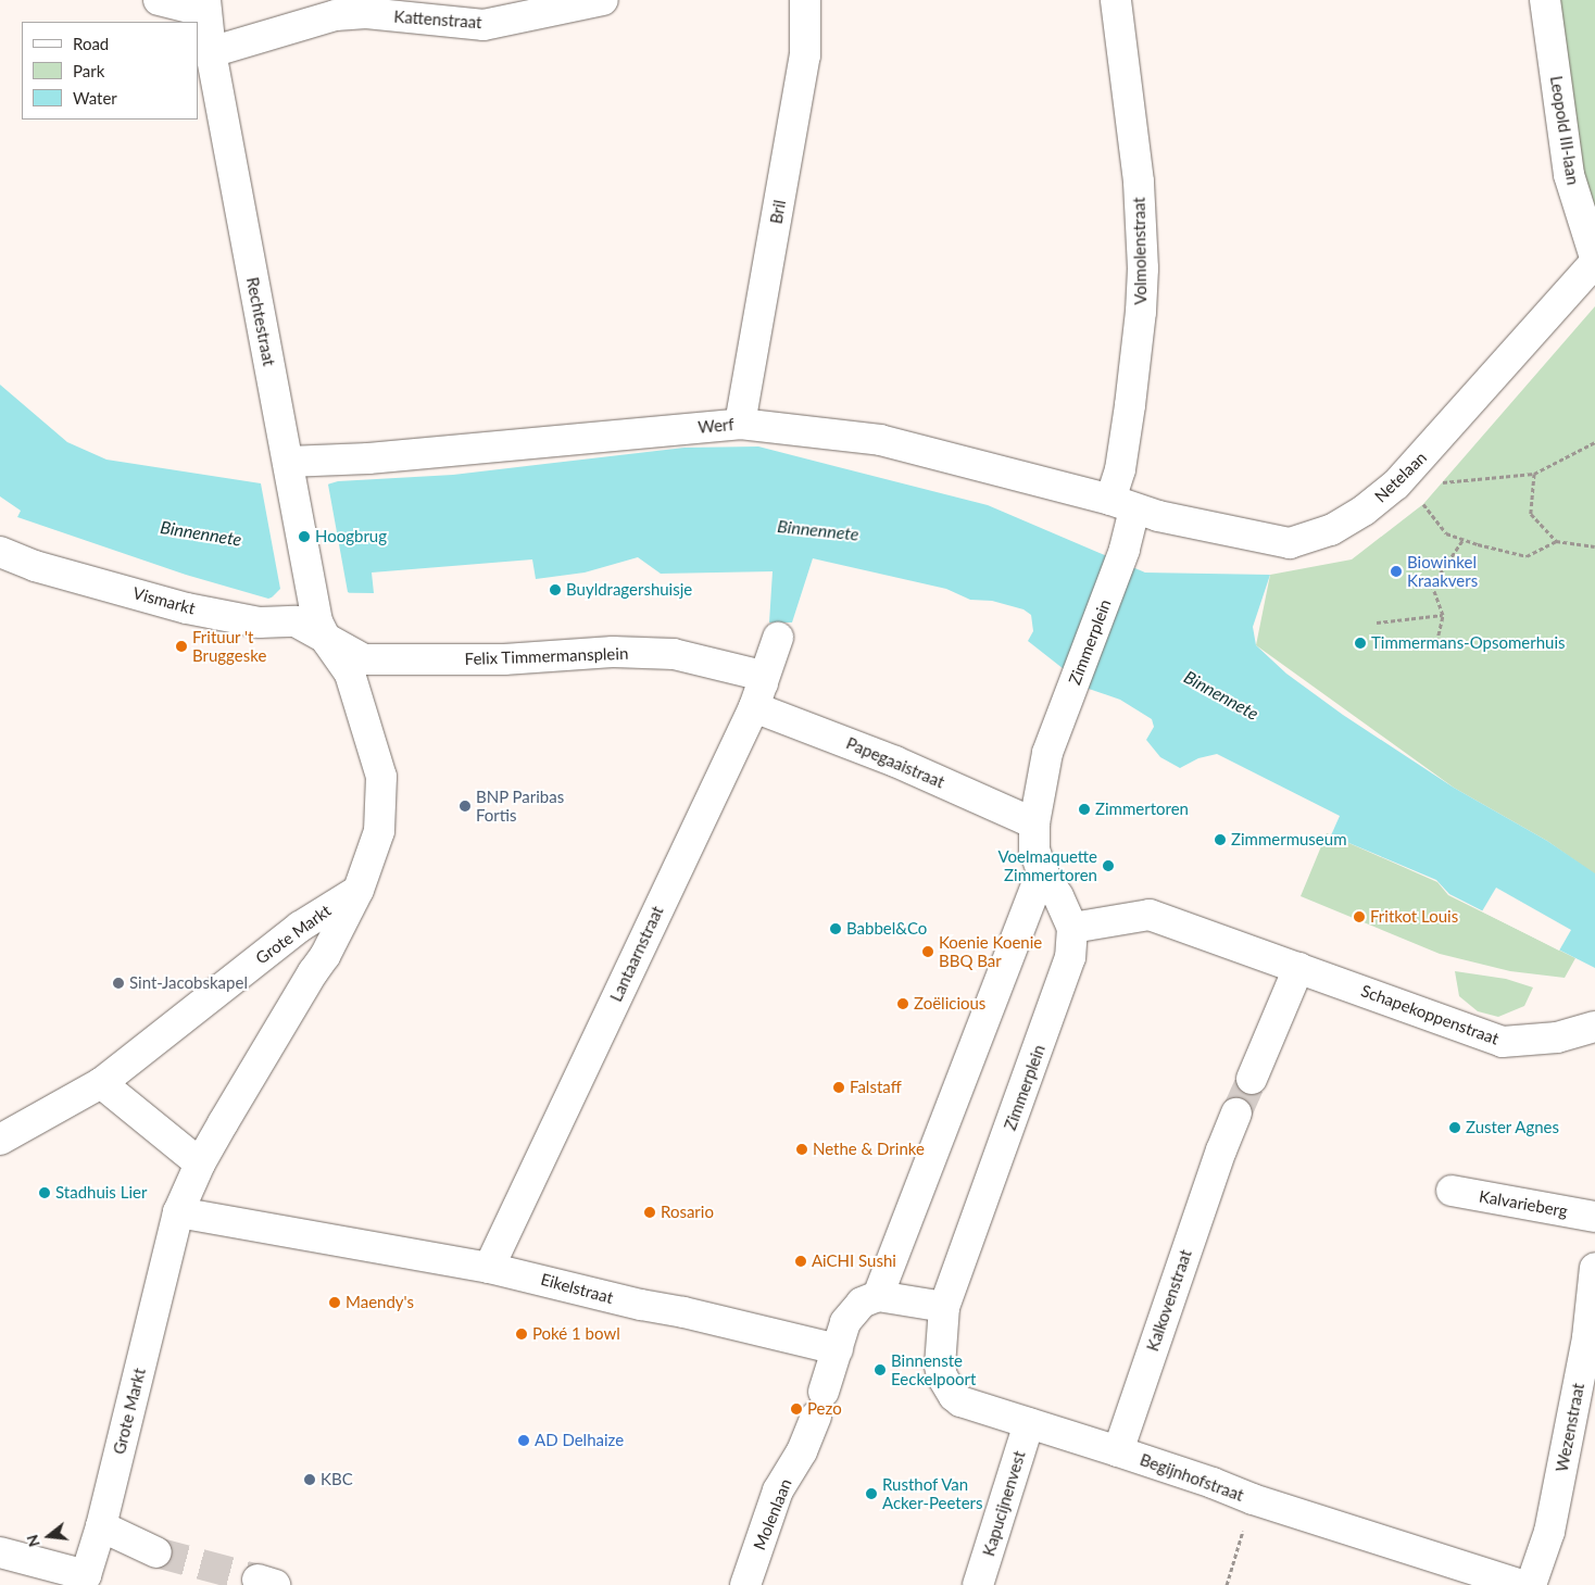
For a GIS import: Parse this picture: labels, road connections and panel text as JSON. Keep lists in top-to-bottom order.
{
  "streets": {
    "street": [
      "Kattenstraat",
      "Leopold III-laan",
      "Bril",
      "Volmolenstraat",
      "Rechtestraat",
      "Werf",
      "Netelaan",
      "Vismarkt",
      "Zimmerplein",
      "Felix Timmermansplein",
      "Papegaaistraat",
      "Grote Markt",
      "Lantaarnstraat",
      "Schapekoppenstraat",
      "Kalvarieberg",
      "Eikelstraat",
      "Kalkovenstraat",
      "Wezenstraat",
      "Begijnhofstraat",
      "Kapucijnenvest",
      "Molenlaan"
    ]
  },
  "crossings": [
    ["Kattenstraat", "Rechtestraat"],
    ["Bril", "Werf"],
    ["Volmolenstraat", "Werf"],
    ["Volmolenstraat", "Netelaan"],
    ["Volmolenstraat", "Zimmerplein"],
    ["Rechtestraat", "Werf"],
    ["Rechtestraat", "Vismarkt"],
    ["Rechtestraat", "Felix Timmermansplein"],
    ["Rechtestraat", "Grote Markt"],
    ["Werf", "Netelaan"],
    ["Werf", "Zimmerplein"],
    ["Netelaan", "Zimmerplein"],
    ["Vismarkt", "Felix Timmermansplein"],
    ["Vismarkt", "Grote Markt"],
    ["Zimmerplein", "Papegaaistraat"],
    ["Zimmerplein", "Schapekoppenstraat"],
    ["Zimmerplein", "Begijnhofstraat"],
    ["Felix Timmermansplein", "Papegaaistraat"],
    ["Felix Timmermansplein", "Grote Markt"],
    ["Felix Timmermansplein", "Lantaarnstraat"],
    ["Papegaaistraat", "Lantaarnstraat"],
    ["Grote Markt", "Eikelstraat"],
    ["Lantaarnstraat", "Eikelstraat"],
    ["Eikelstraat", "Molenlaan"],
    ["Kalkovenstraat", "Begijnhofstraat"],
    ["Begijnhofstraat", "Kapucijnenvest"]
  ],
  "water": ["Binnennete"],
  "places": [
    "Hoogbrug",
    "Biowinkel Kraakvers",
    "Buyldragershuisje",
    "Timmermans-Opsomerhuis",
    "Frituur 't Bruggeske",
    "BNP Paribas Fortis",
    "Zimmertoren",
    "Zimmermuseum",
    "Voelmaquette Zimmertoren",
    "Fritkot Louis",
    "Babbel&Co",
    "Koenie Koenie BBQ Bar",
    "Sint-Jacobskapel",
    "Zoëlicious",
    "Falstaff",
    "Zuster Agnes",
    "Nethe & Drinke",
    "Stadhuis Lier",
    "Rosario",
    "AiCHI Sushi",
    "Maendy's",
    "Poké 1 bowl",
    "Binnenste Eeckelpoort",
    "Pezo",
    "AD Delhaize",
    "KBC",
    "Rusthof Van Acker-Peeters"
  ],
  "legend": ["Road", "Park", "Water"],
  "north": "left"
}
